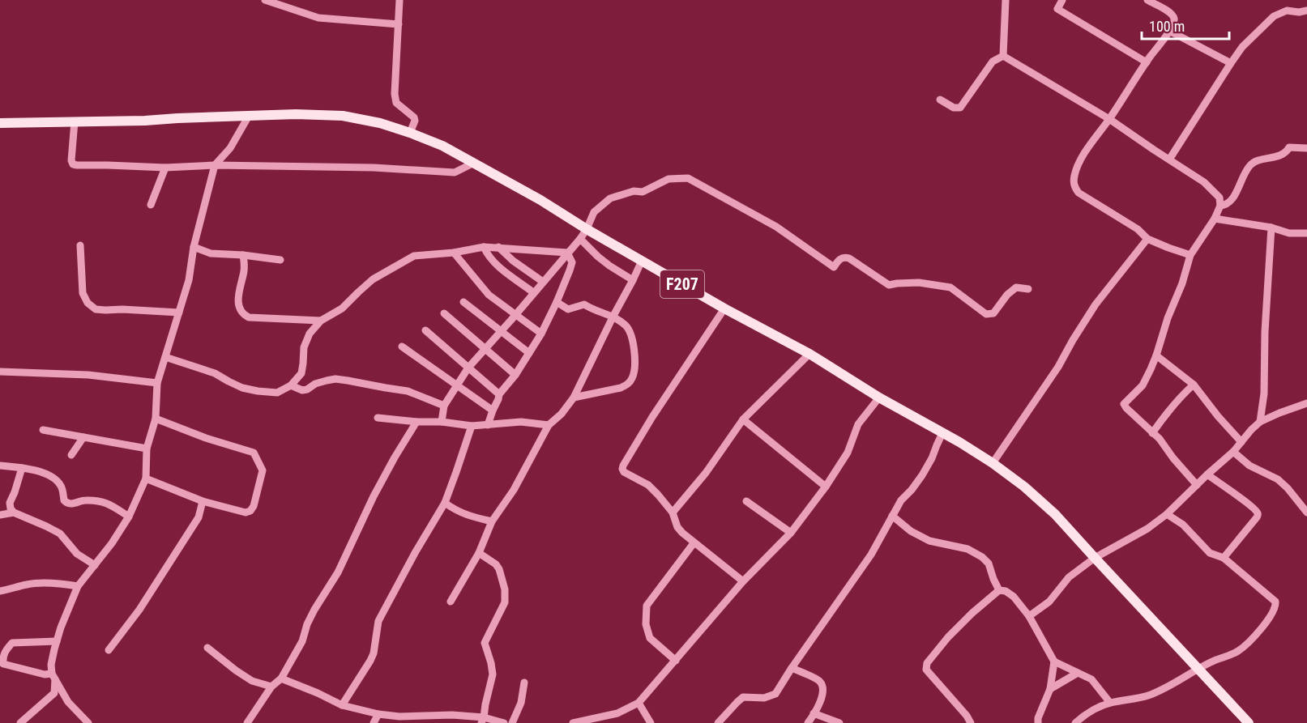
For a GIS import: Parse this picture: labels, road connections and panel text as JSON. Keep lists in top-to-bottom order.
{
  "streets": {
    "main road": ["F207"]
  },
  "scale_bar": "100 m"
}
